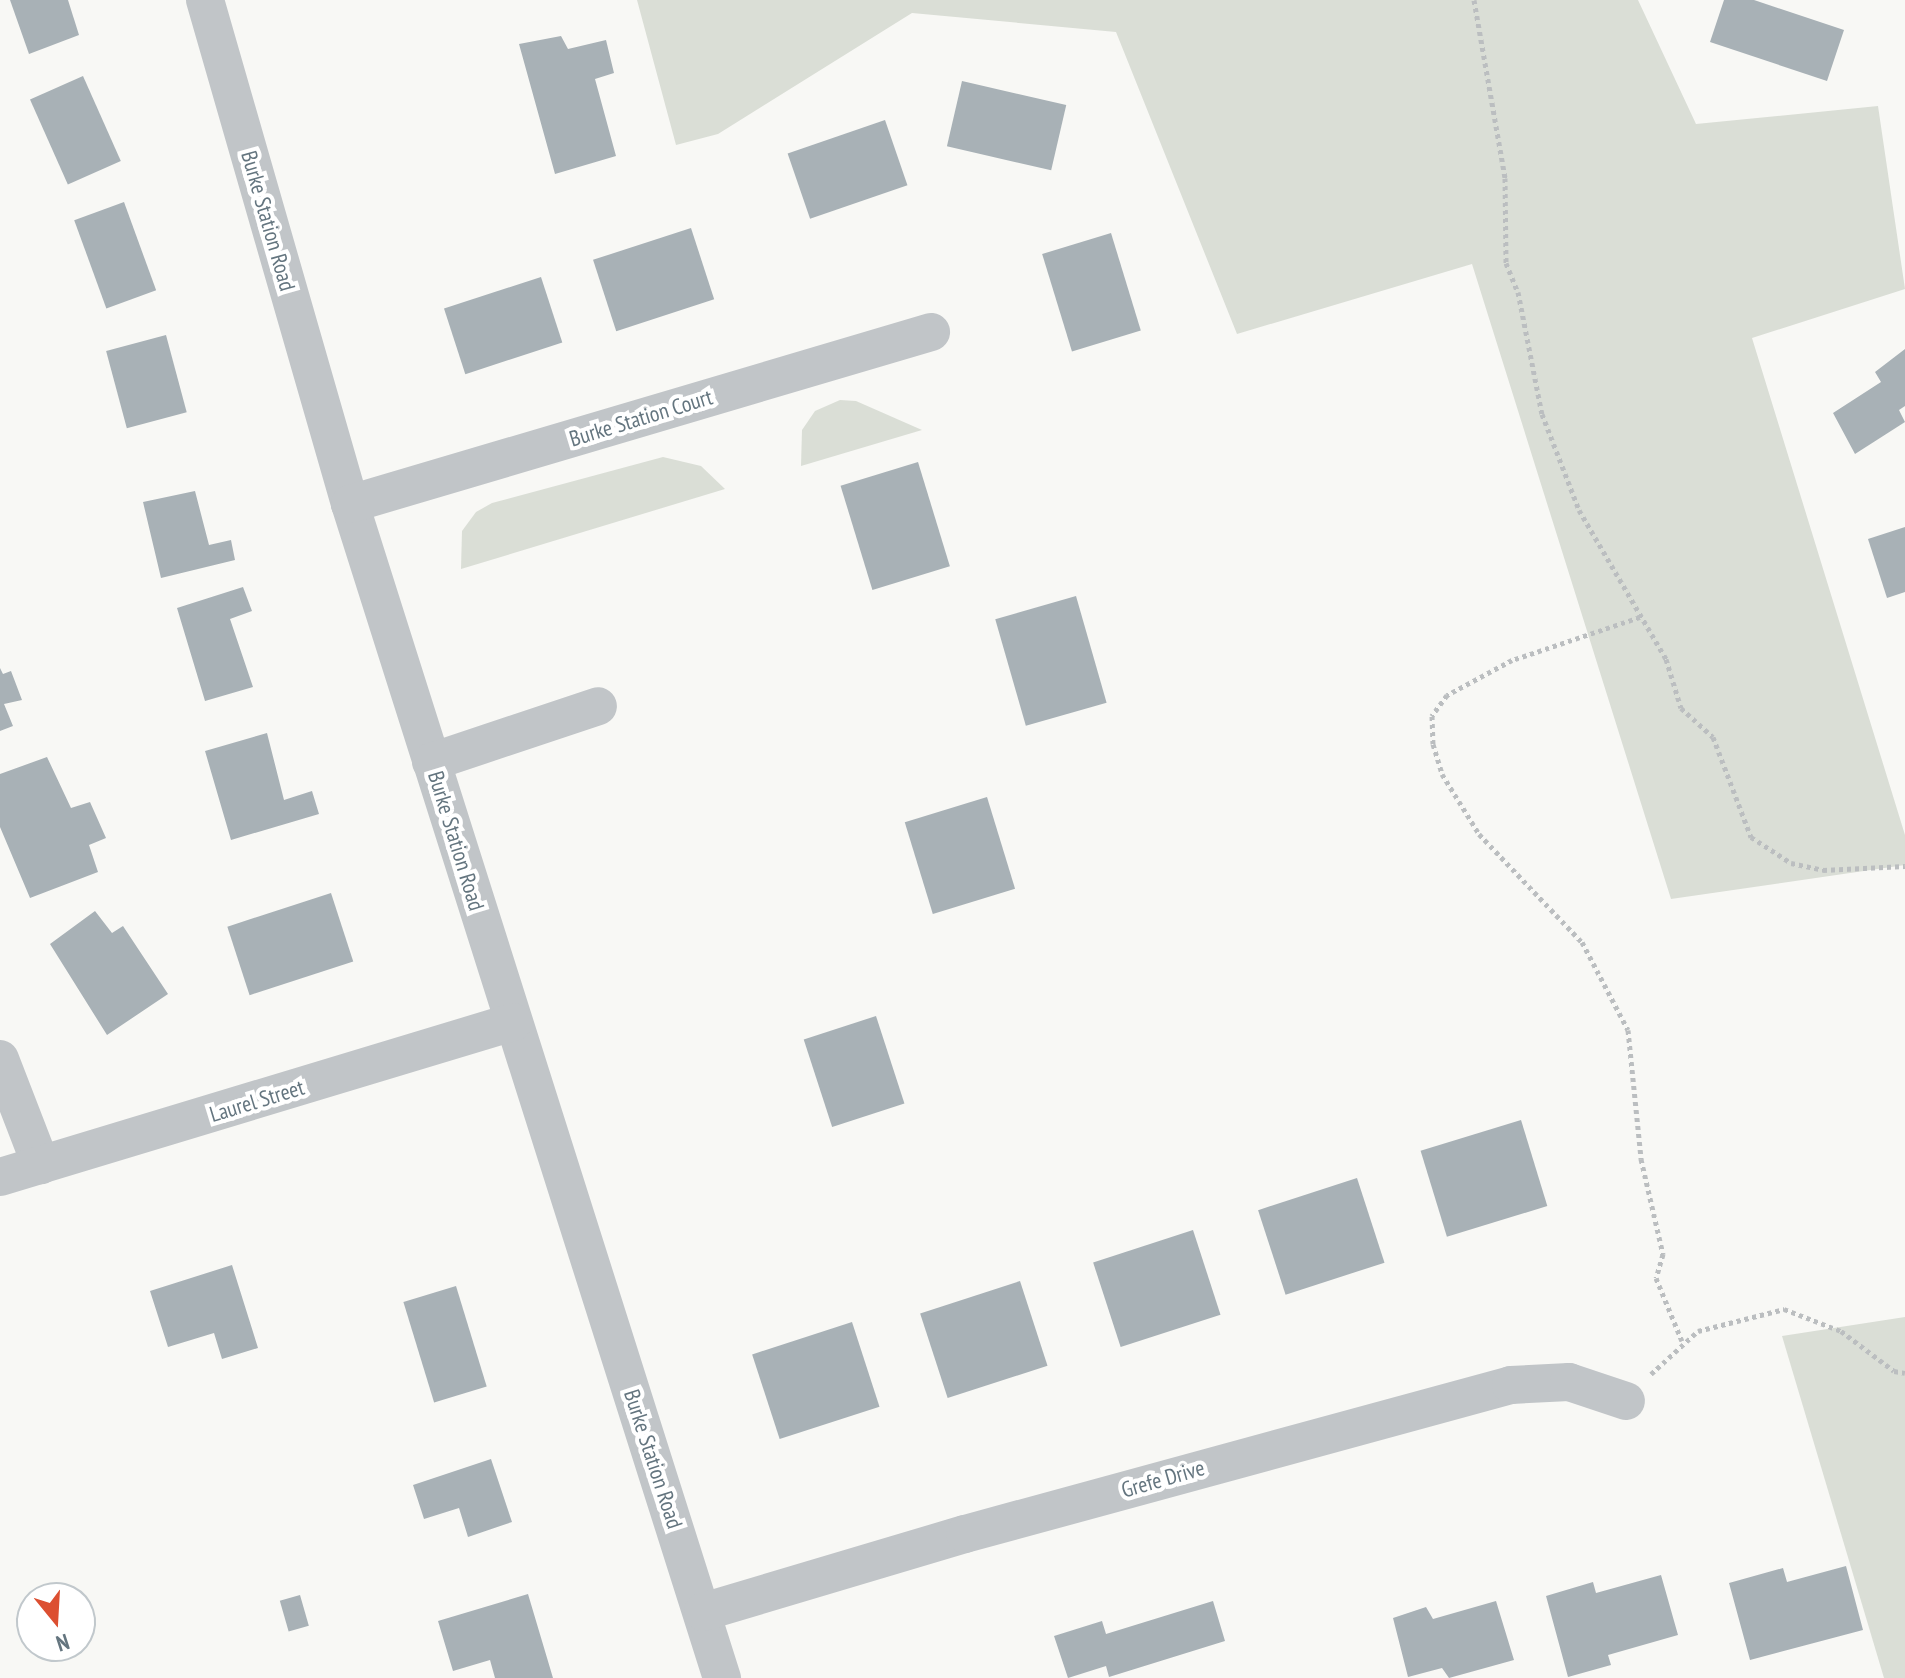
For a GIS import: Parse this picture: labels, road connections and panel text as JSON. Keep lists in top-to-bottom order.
{
  "streets": {
    "street": [
      "Burke Station Road",
      "Burke Station Court",
      "Laurel Street",
      "Grefe Drive"
    ]
  },
  "crossings": [
    ["Burke Station Road", "Burke Station Court"],
    ["Burke Station Road", "Laurel Street"],
    ["Burke Station Road", "Grefe Drive"]
  ],
  "north": "bottom"
}
